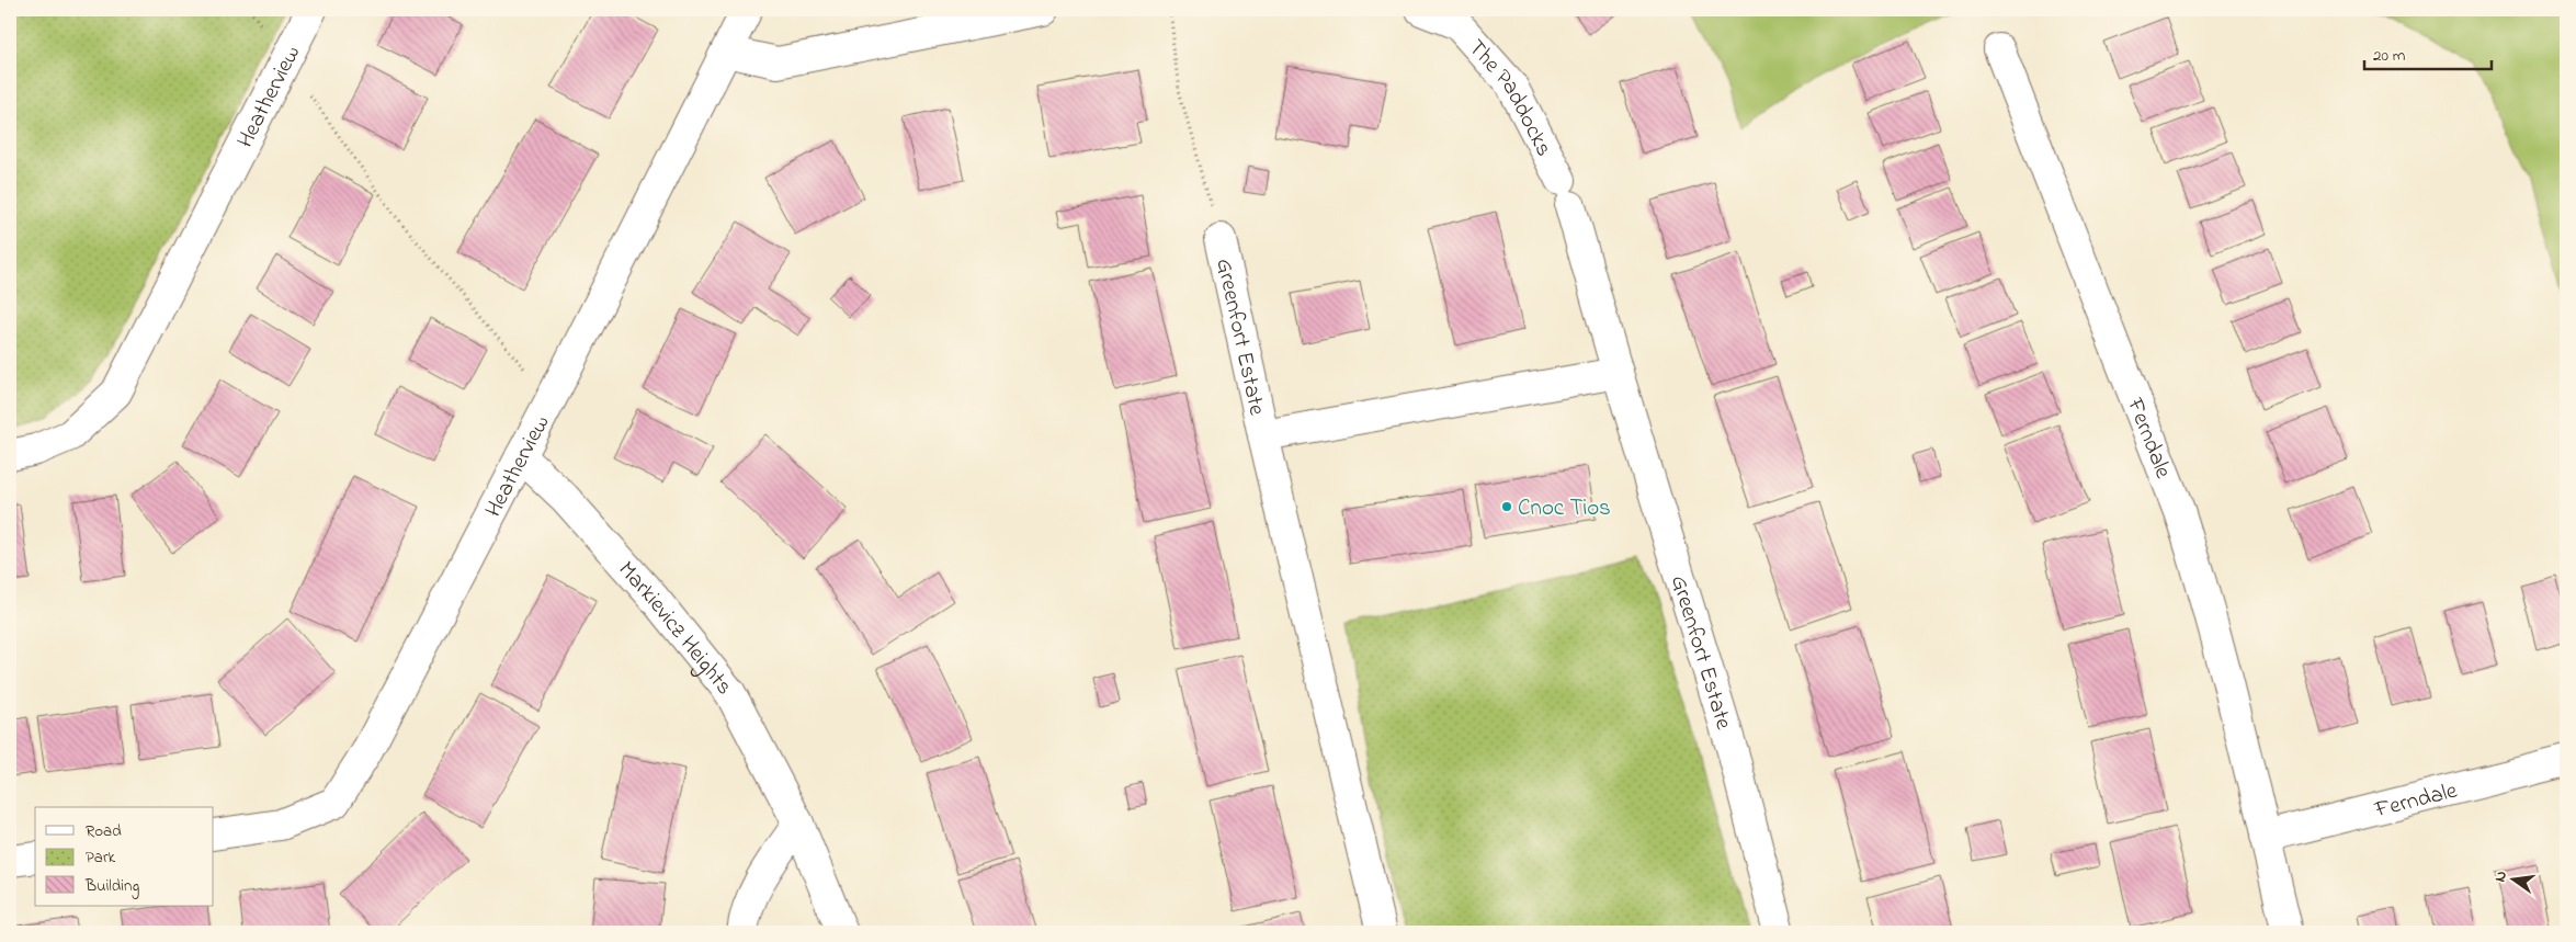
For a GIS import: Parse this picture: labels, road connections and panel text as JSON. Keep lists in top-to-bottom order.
{
  "streets": {
    "street": [
      "Heatherview",
      "The Paddocks",
      "Greenfort Estate",
      "Ferndale",
      "Markievicz Heights"
    ]
  },
  "crossings": [
    ["Heatherview", "Markievicz Heights"],
    ["The Paddocks", "Greenfort Estate"]
  ],
  "places": ["Cnoc Tios"],
  "legend": ["Road", "Park", "Building"],
  "scale_bar": "20 m",
  "north": "left"
}
